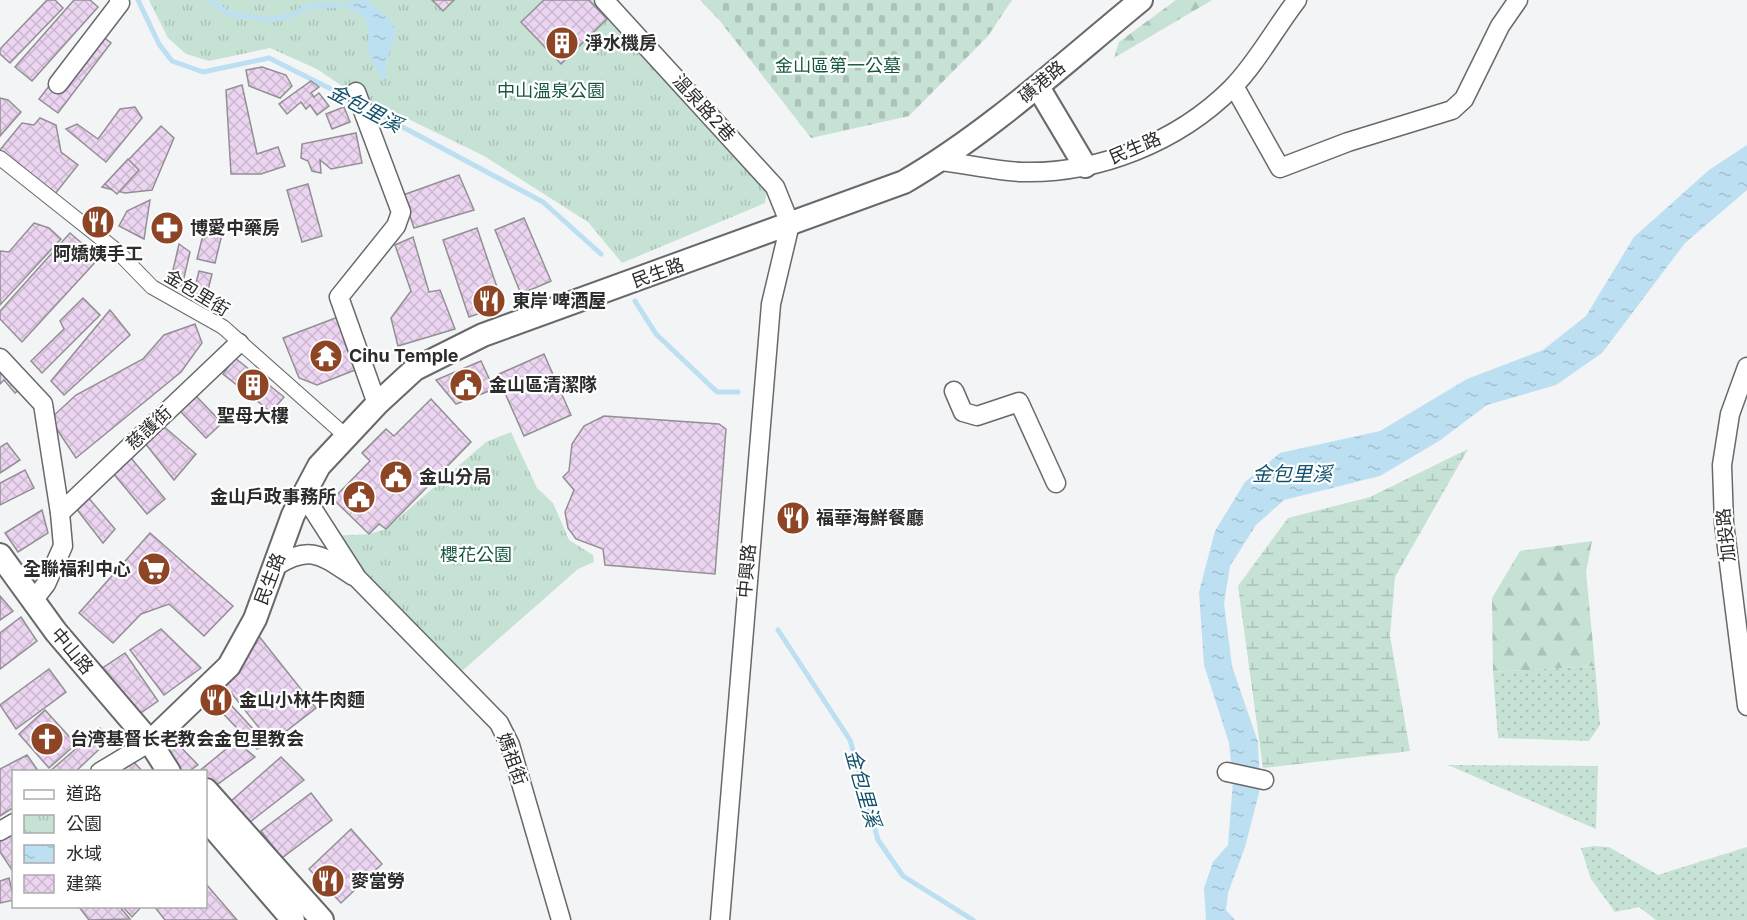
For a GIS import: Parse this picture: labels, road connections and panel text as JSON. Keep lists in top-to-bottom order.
{
  "streets": {
    "street": [
      "磺港路",
      "溫泉路2巷",
      "民生路",
      "金包里街",
      "慈護街",
      "加投路",
      "中興路",
      "中山路",
      "媽祖街"
    ]
  },
  "crossings": [
    ["磺港路", "民生路"],
    ["溫泉路2巷", "民生路"],
    ["溫泉路2巷", "中興路"],
    ["民生路", "金包里街"],
    ["民生路", "中興路"],
    ["民生路", "中山路"],
    ["民生路", "媽祖街"],
    ["金包里街", "慈護街"]
  ],
  "water": ["金包里溪"],
  "parks": ["金山區第一公墓", "中山溫泉公園", "櫻花公園"],
  "places": {
    "building": ["淨水機房", "聖母大樓"],
    "restaurant": [
      "阿嬌姨手工",
      "東岸 啤酒屋",
      "福華海鮮餐廳",
      "金山小林牛肉麵",
      "麥當勞"
    ],
    "pharmacy": ["博愛中藥房"],
    "temple": ["Cihu Temple"],
    "public building": ["金山區清潔隊", "金山分局", "金山戶政事務所"],
    "supermarket": ["全聯福利中心"],
    "church": ["台湾基督长老教会金包里教会"]
  },
  "legend": [
    "道路",
    "公園",
    "水域",
    "建築"
  ]
}
